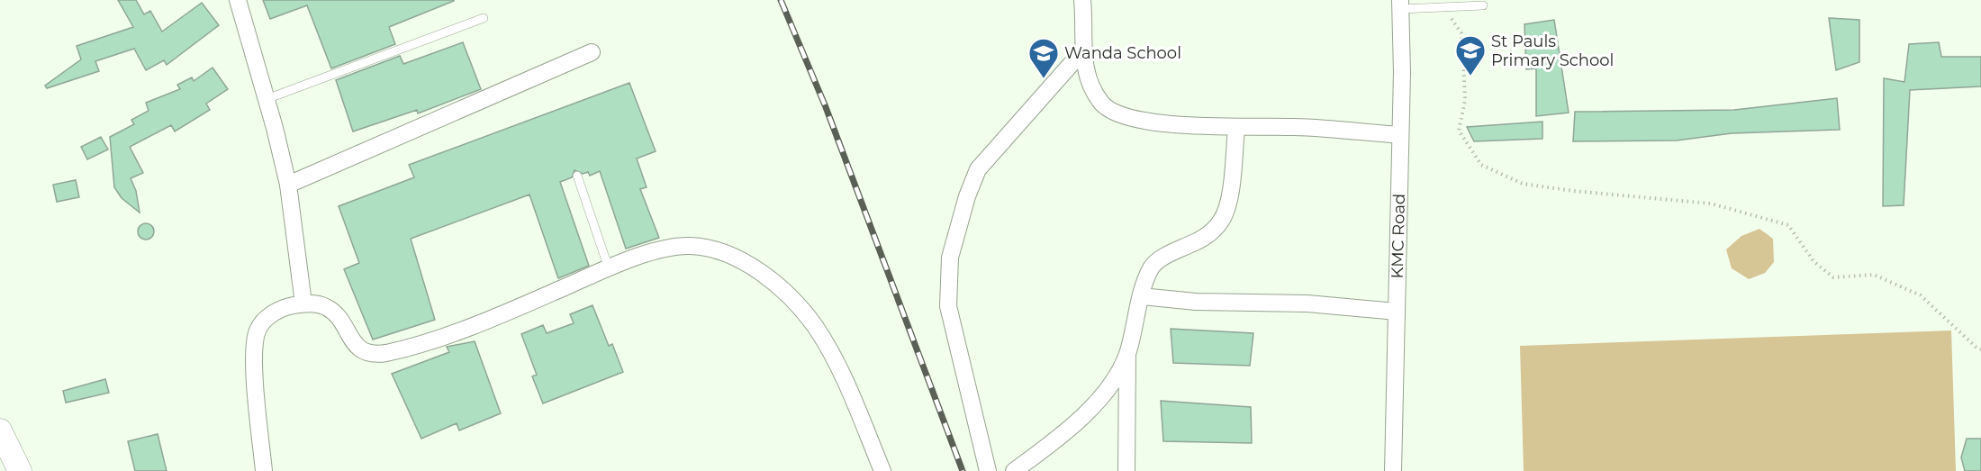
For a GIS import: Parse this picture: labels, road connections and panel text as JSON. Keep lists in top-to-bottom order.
{
  "streets": {
    "street": ["KMC Road"]
  },
  "places": {
    "school or university": ["St Pauls Primary School", "Wanda School"]
  }
}
